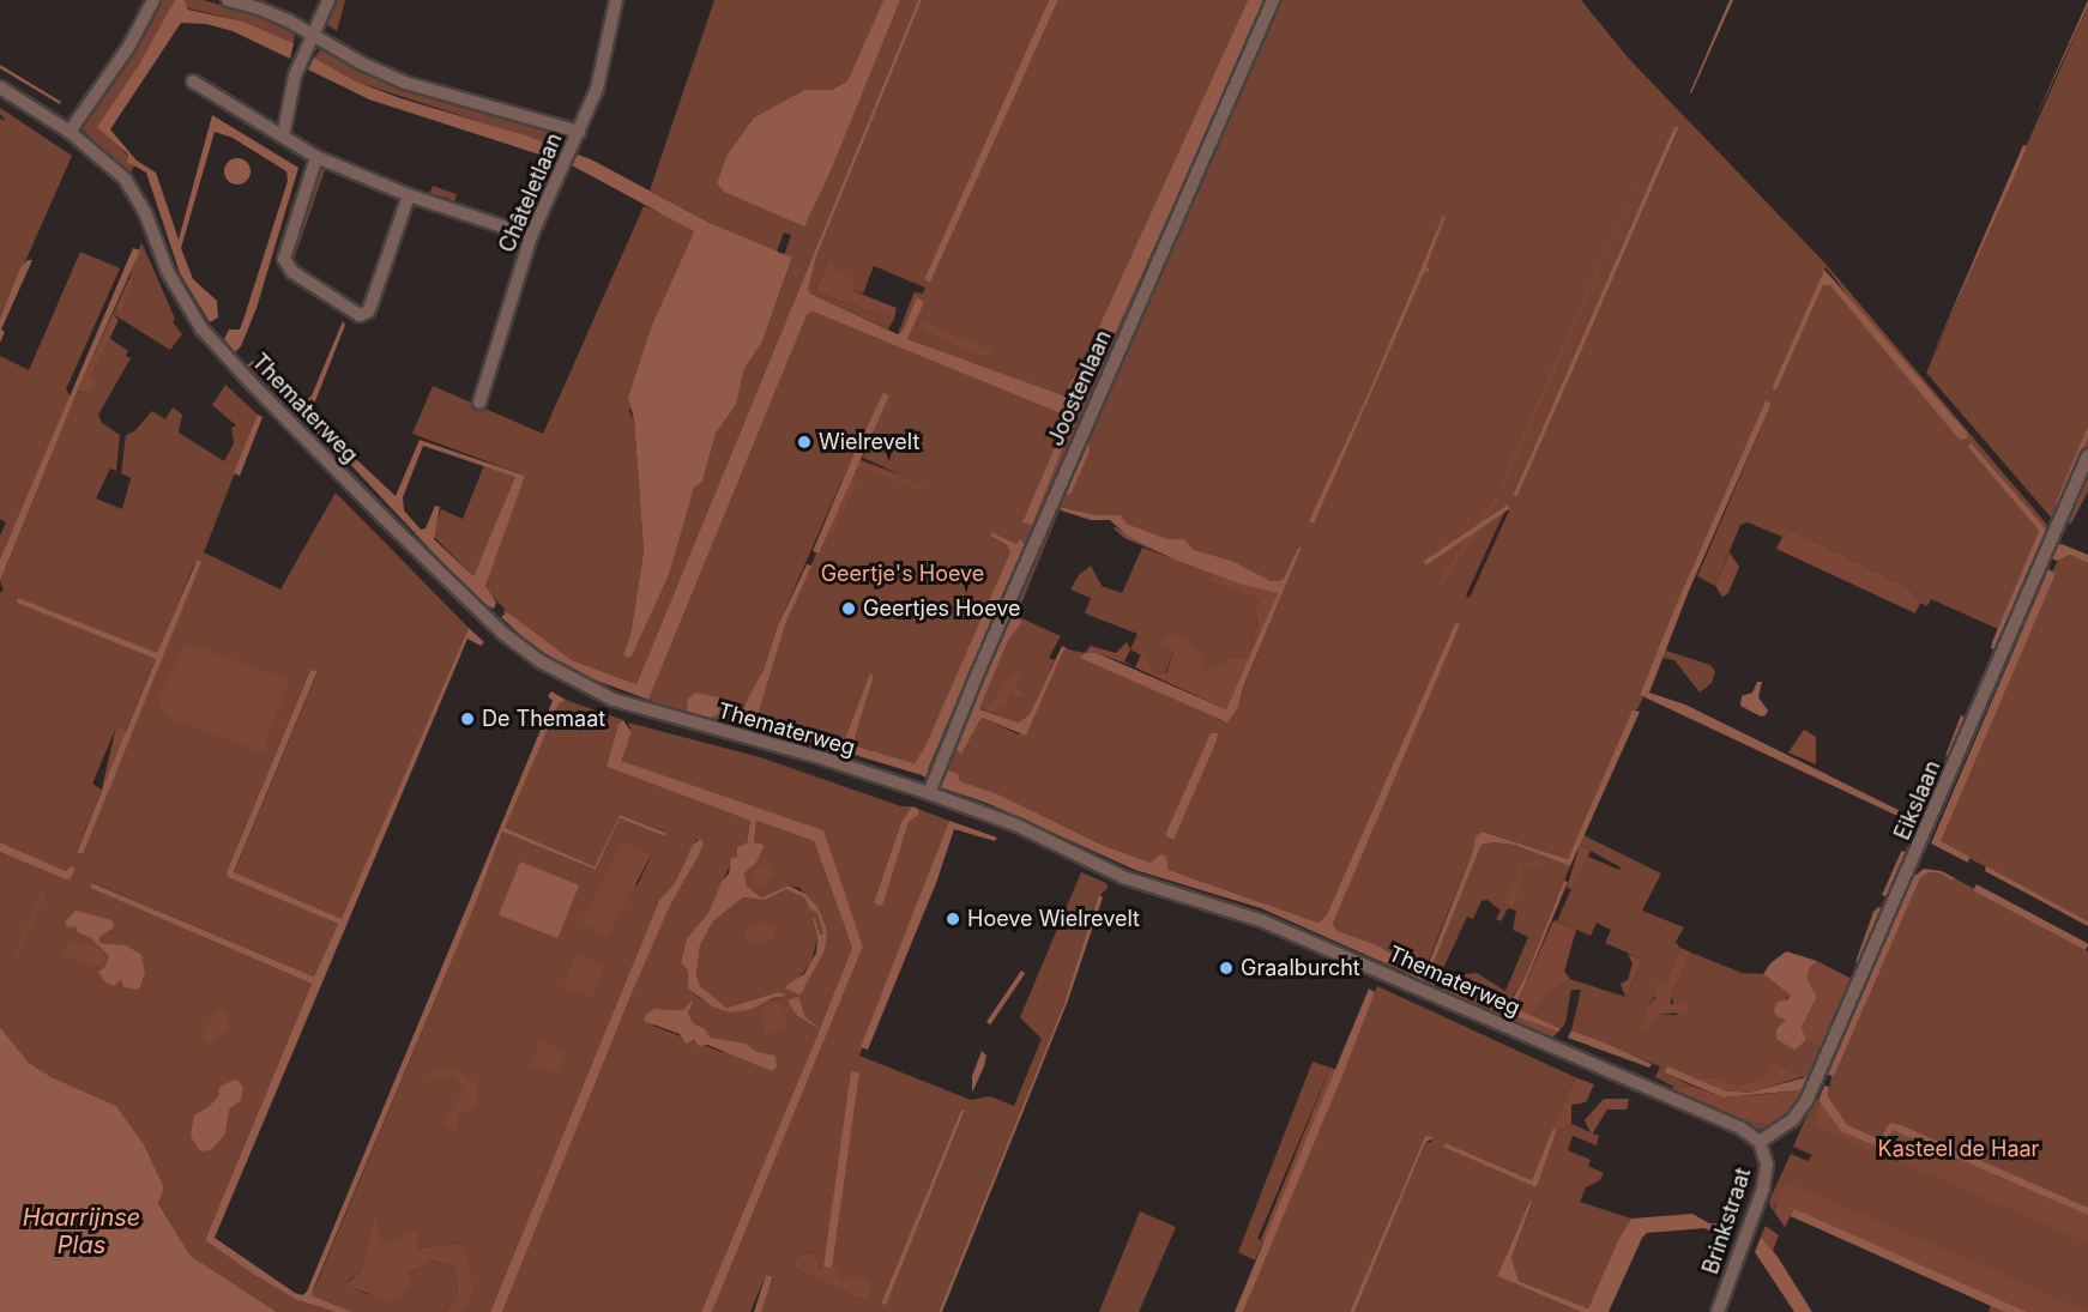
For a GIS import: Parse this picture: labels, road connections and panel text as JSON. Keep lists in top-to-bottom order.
{
  "streets": {
    "street": [
      "Châteletlaan",
      "Joostenlaan",
      "Thematerweg",
      "Eikslaan",
      "Brinkstraat"
    ]
  },
  "crossings": [
    ["Joostenlaan", "Thematerweg"],
    ["Thematerweg", "Eikslaan"],
    ["Thematerweg", "Brinkstraat"],
    ["Eikslaan", "Brinkstraat"]
  ],
  "water": ["Haarrijnse Plas"],
  "parks": ["Geertje's Hoeve", "Kasteel de Haar"],
  "places": [
    "Wielrevelt",
    "Geertjes Hoeve",
    "De Themaat",
    "Hoeve Wielrevelt",
    "Graalburcht"
  ]
}
